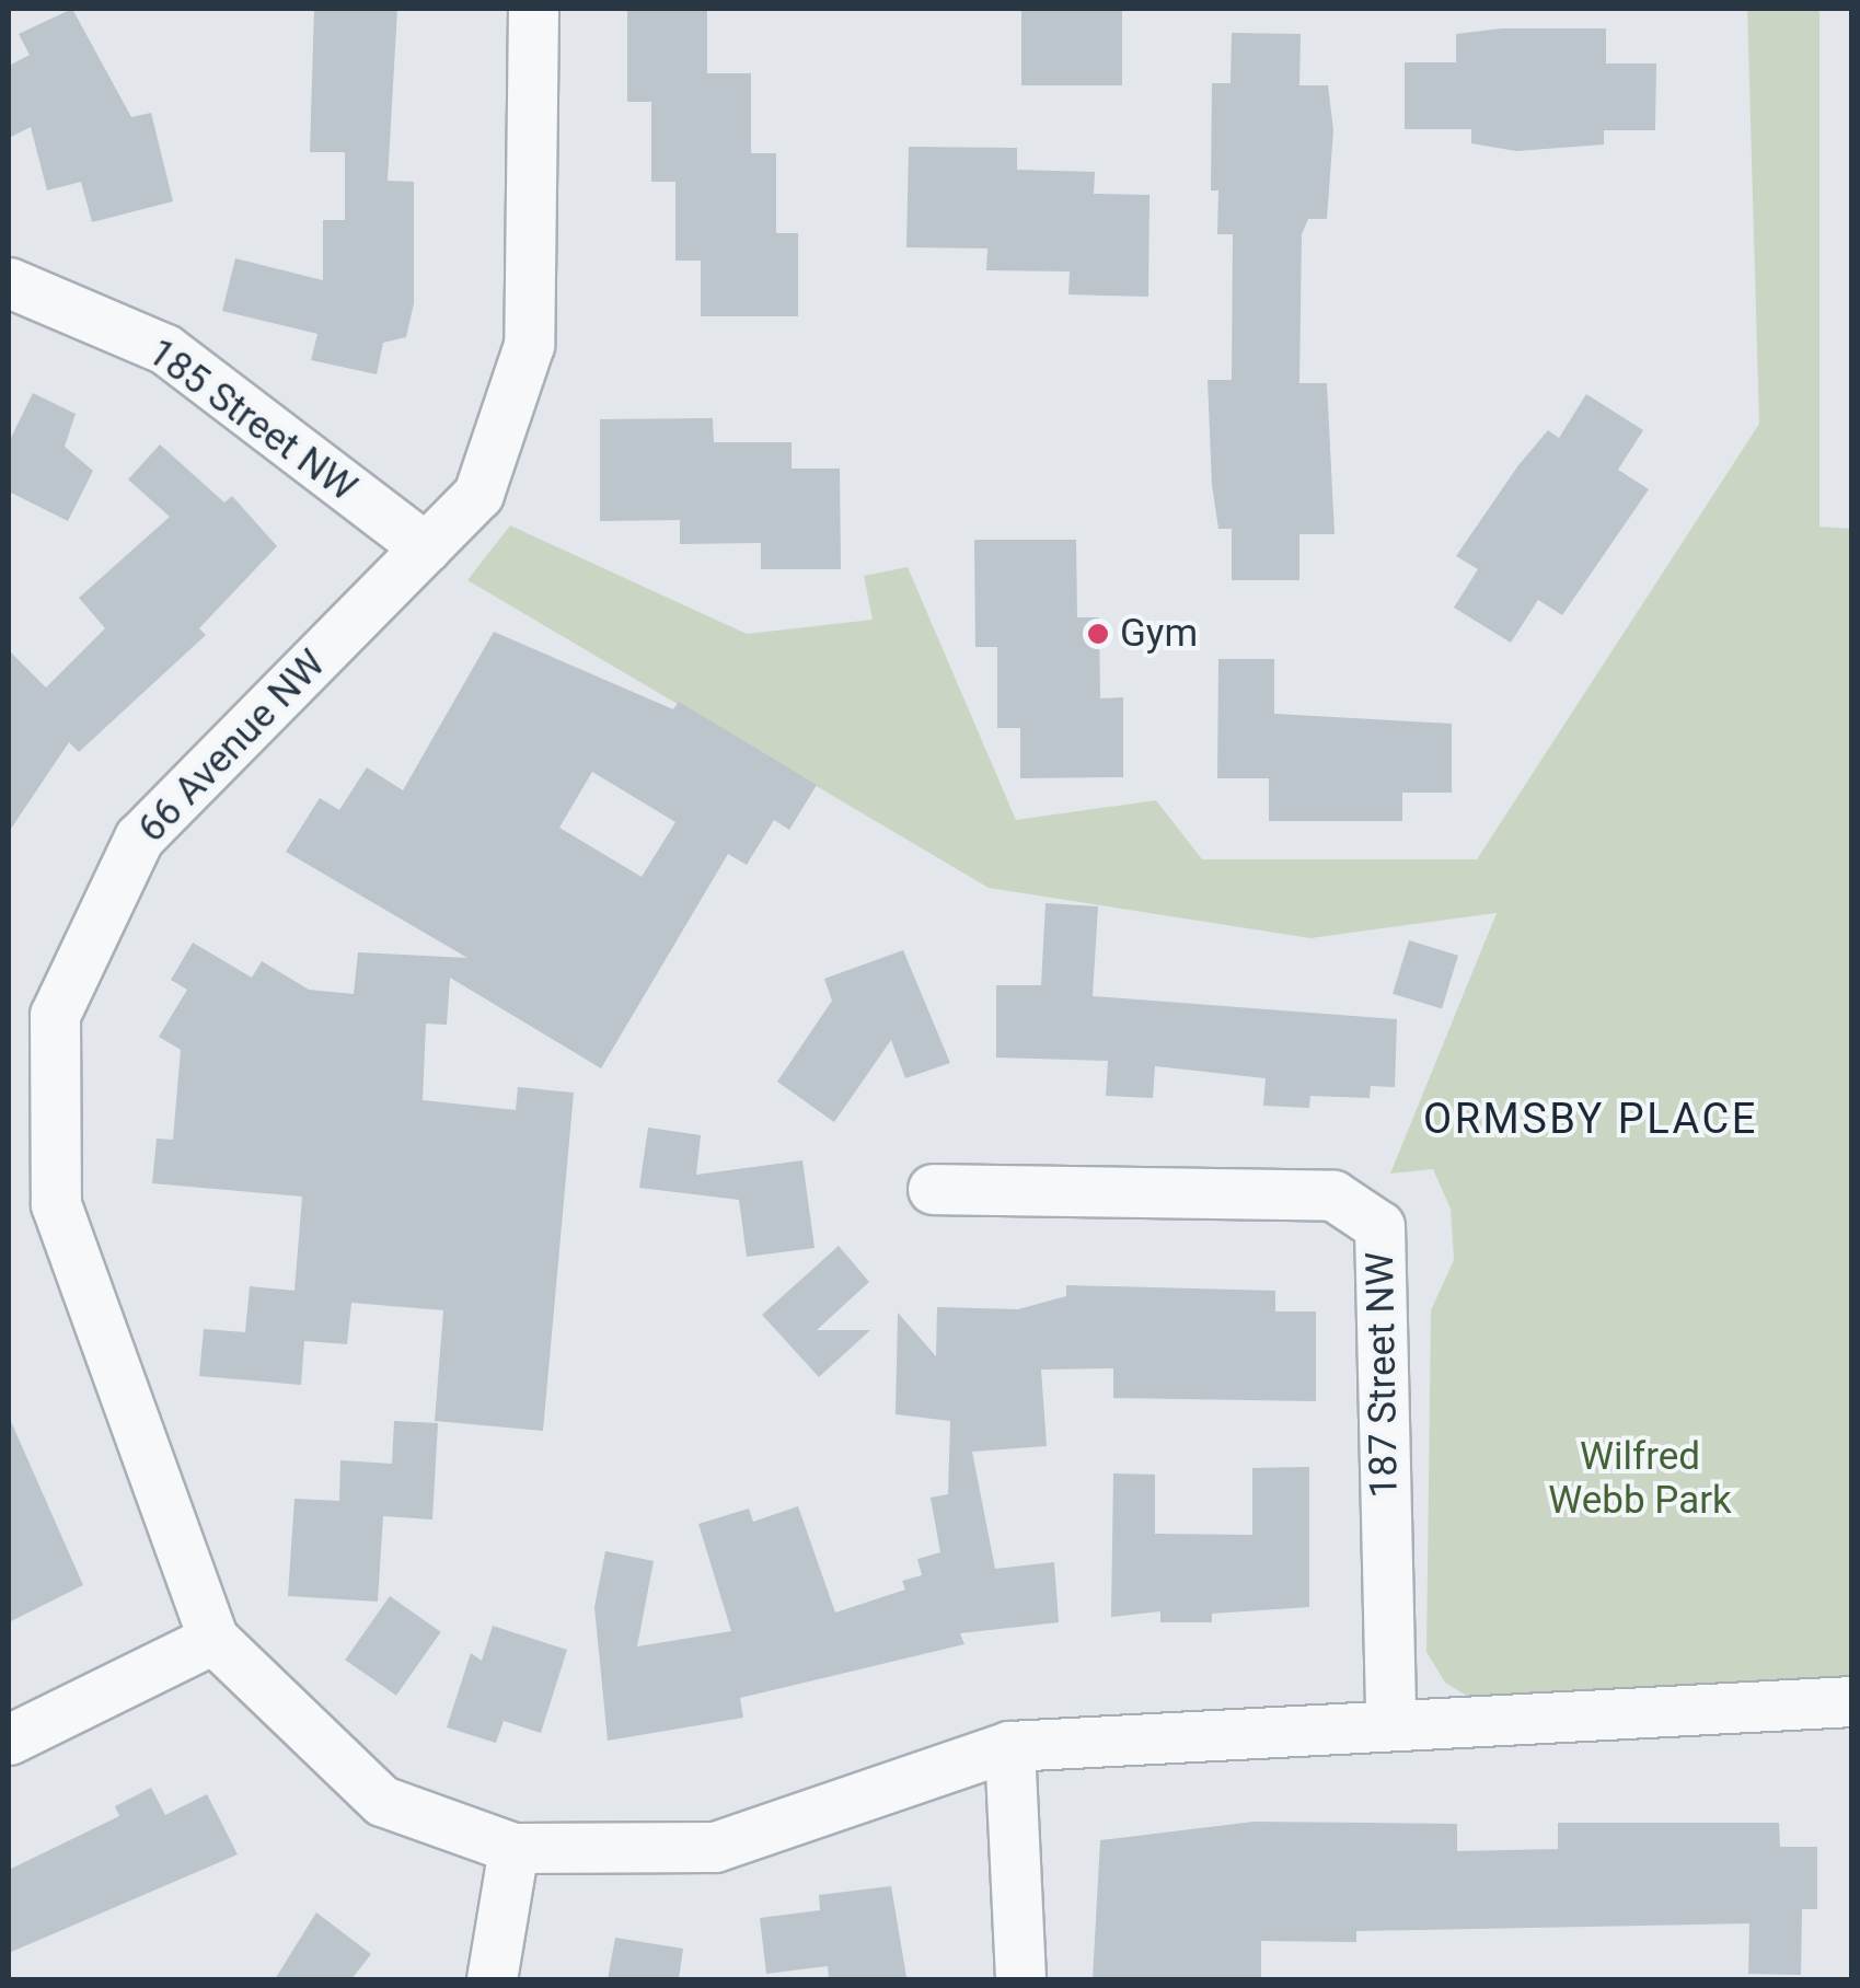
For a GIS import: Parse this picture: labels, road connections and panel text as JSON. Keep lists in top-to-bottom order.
{
  "streets": {
    "street": ["185 Street NW", "66 Avenue NW", "187 Street NW"]
  },
  "crossings": [
    ["185 Street NW", "66 Avenue NW"]
  ],
  "districts": ["ORMSBY PLACE"],
  "parks": ["Wilfred Webb Park"],
  "places": ["Gym"]
}
